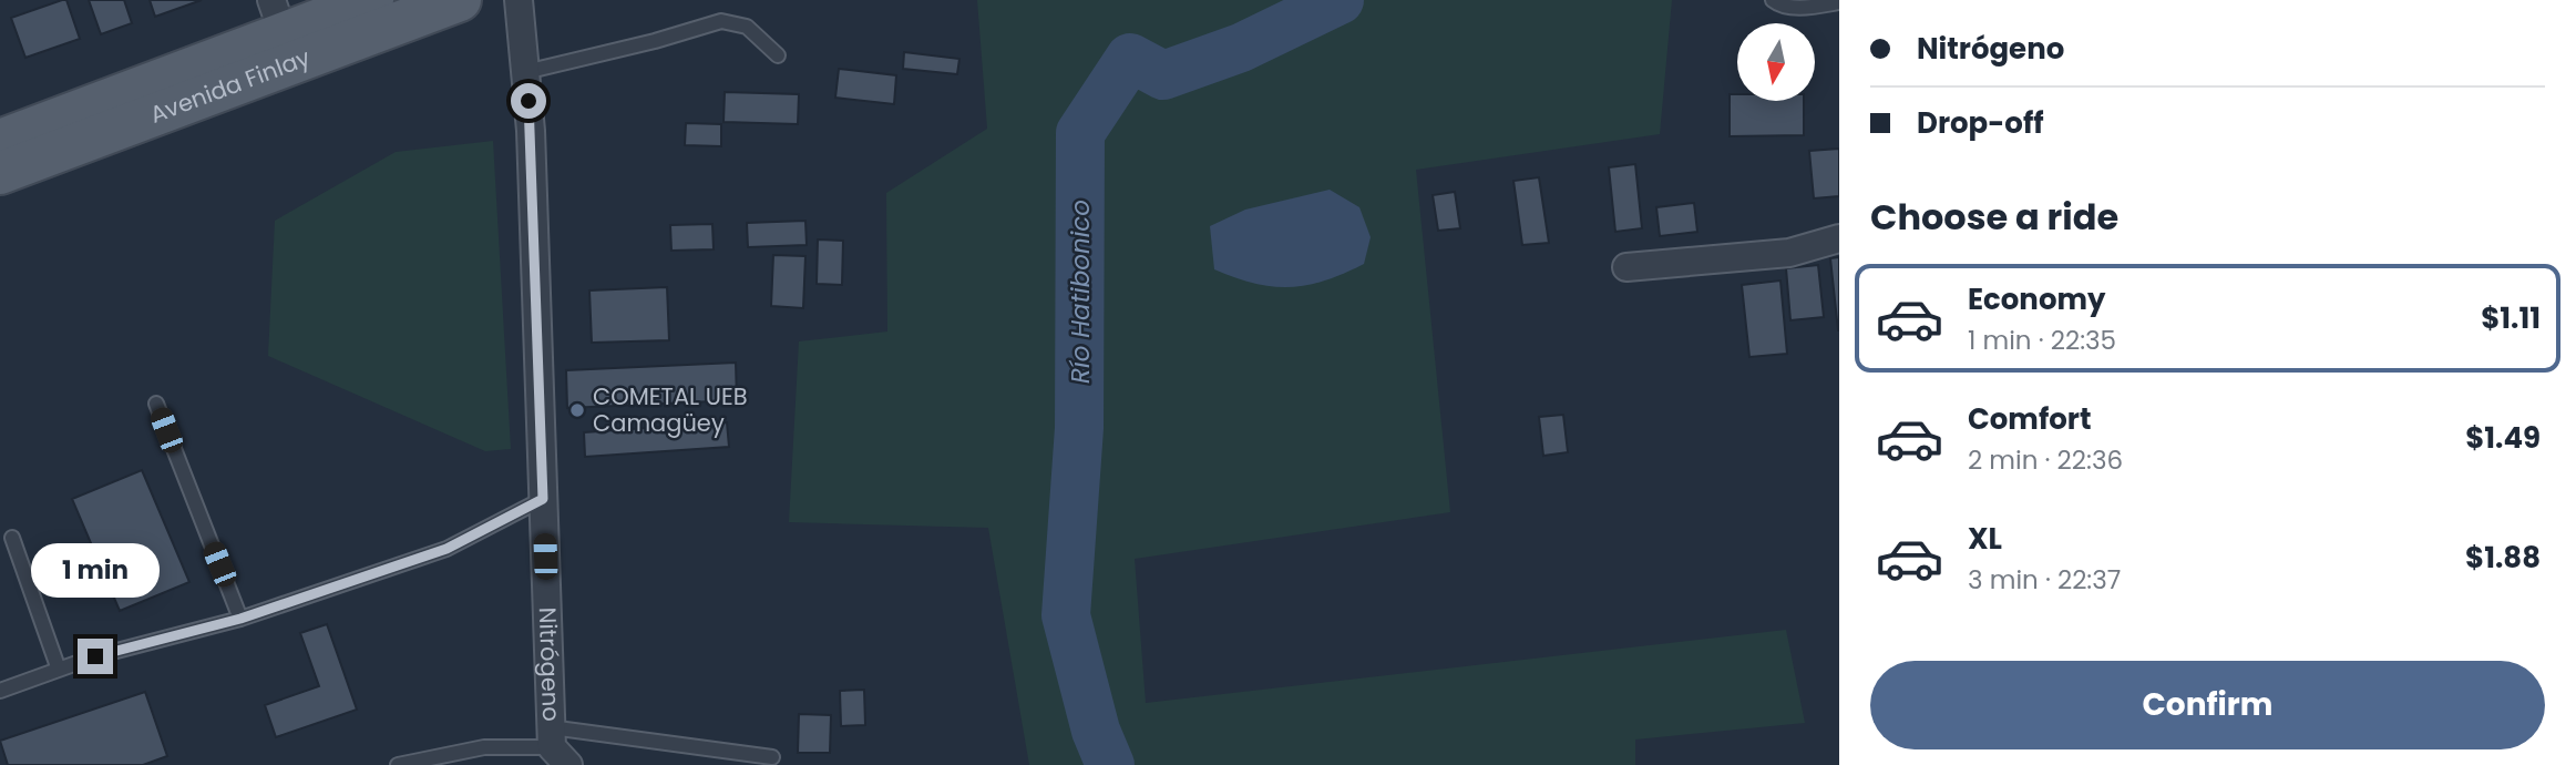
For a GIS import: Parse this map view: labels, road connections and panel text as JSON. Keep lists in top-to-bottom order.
{
  "streets": {
    "main road": ["Avenida Finlay"],
    "street": ["Nitrógeno"]
  },
  "water": ["Río Hatibonico"],
  "places": ["COMETAL UEB Camagüey"],
  "north": "bottom",
  "page": {
    "banner": ["Nitrógeno", "Drop-off"],
    "heading": "Choose a ride",
    "list": [
      {
        "name": "Economy",
        "note": "1 min · 22:35",
        "value": "$1.11"
      },
      {
        "name": "Comfort",
        "note": "2 min · 22:36",
        "value": "$1.49"
      },
      {
        "name": "XL",
        "note": "3 min · 22:37",
        "value": "$1.88"
      }
    ],
    "bubble": "1 min",
    "buttons": "Confirm"
  }
}
